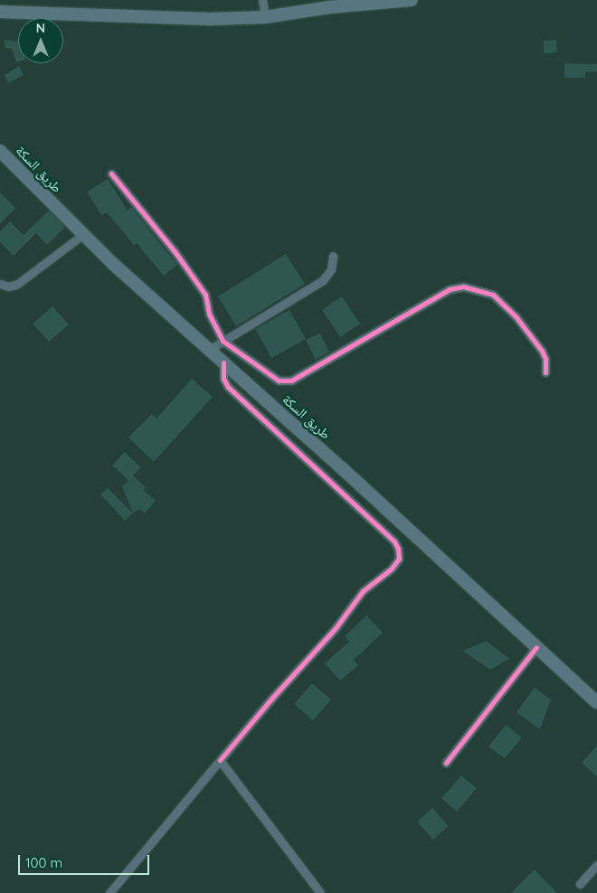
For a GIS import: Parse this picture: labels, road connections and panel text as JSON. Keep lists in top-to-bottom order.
{
  "streets": {
    "main road": ["طريق السكة"]
  },
  "scale_bar": "100 m",
  "north": "top"
}
